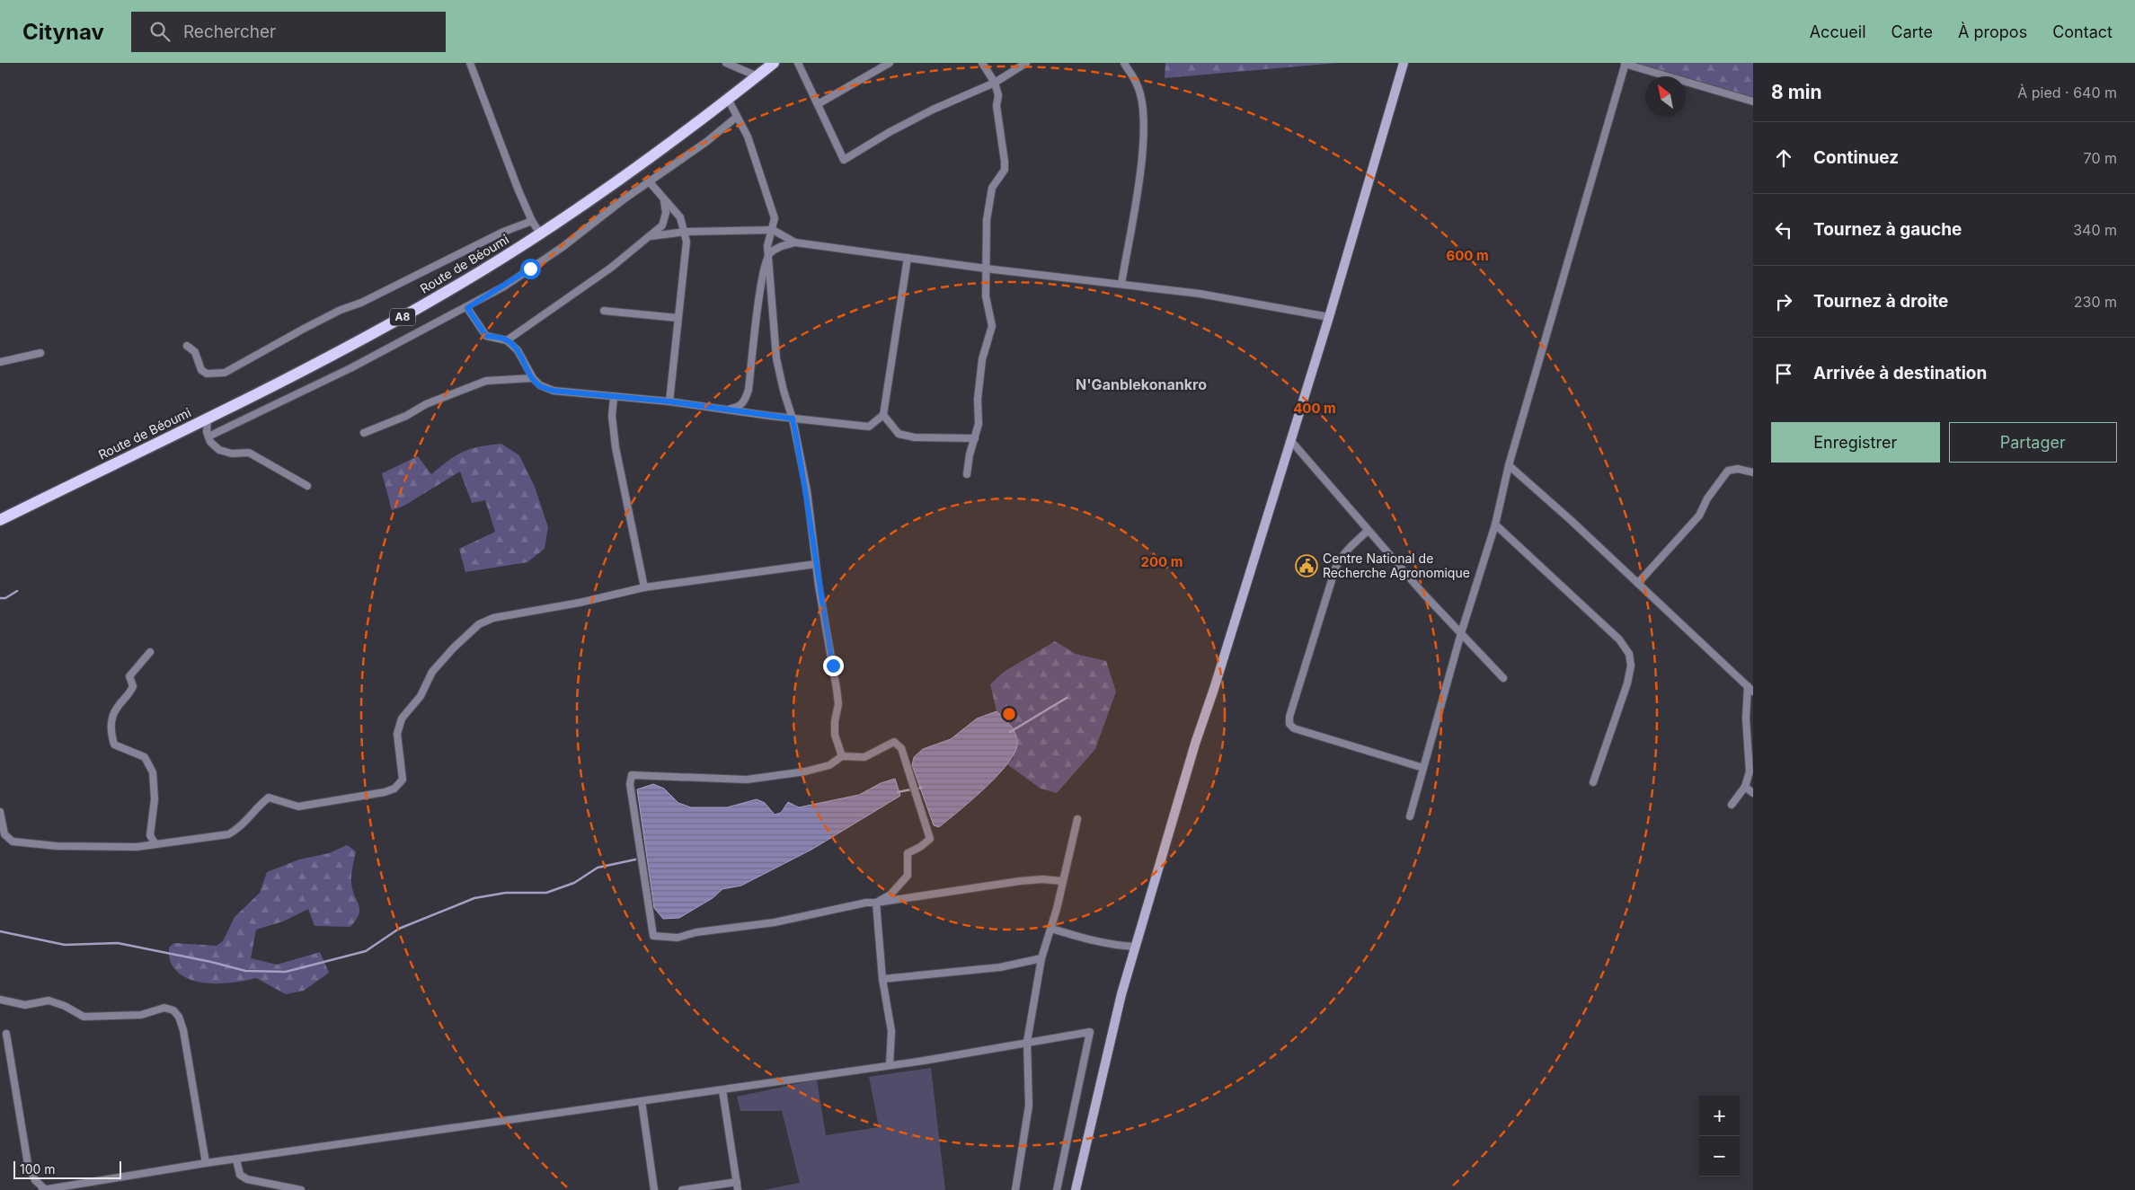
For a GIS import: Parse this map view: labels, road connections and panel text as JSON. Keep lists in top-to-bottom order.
{
  "streets": {
    "main road": ["Route de Béoumi", "A8"]
  },
  "districts": ["N'Ganblekonankro"],
  "places": {
    "public building": ["Centre National de Recherche Agronomique"]
  },
  "scale_bar": "100 m",
  "north": "top left",
  "page": {
    "header": "Citynav",
    "search": "Rechercher",
    "nav": [
      "Accueil",
      "Carte",
      "À propos",
      "Contact"
    ],
    "heading": ["8 min", "À pied · 640 m"],
    "list": [
      ["Continuez", "70 m"],
      ["Tournez à gauche", "340 m"],
      ["Tournez à droite", "230 m"],
      "Arrivée à destination"
    ],
    "buttons": ["Enregistrer", "Partager"],
    "map_buttons": ["+", "−"],
    "scale": "100 m"
  },
  "rings": ["600 m", "400 m", "200 m"]
}
